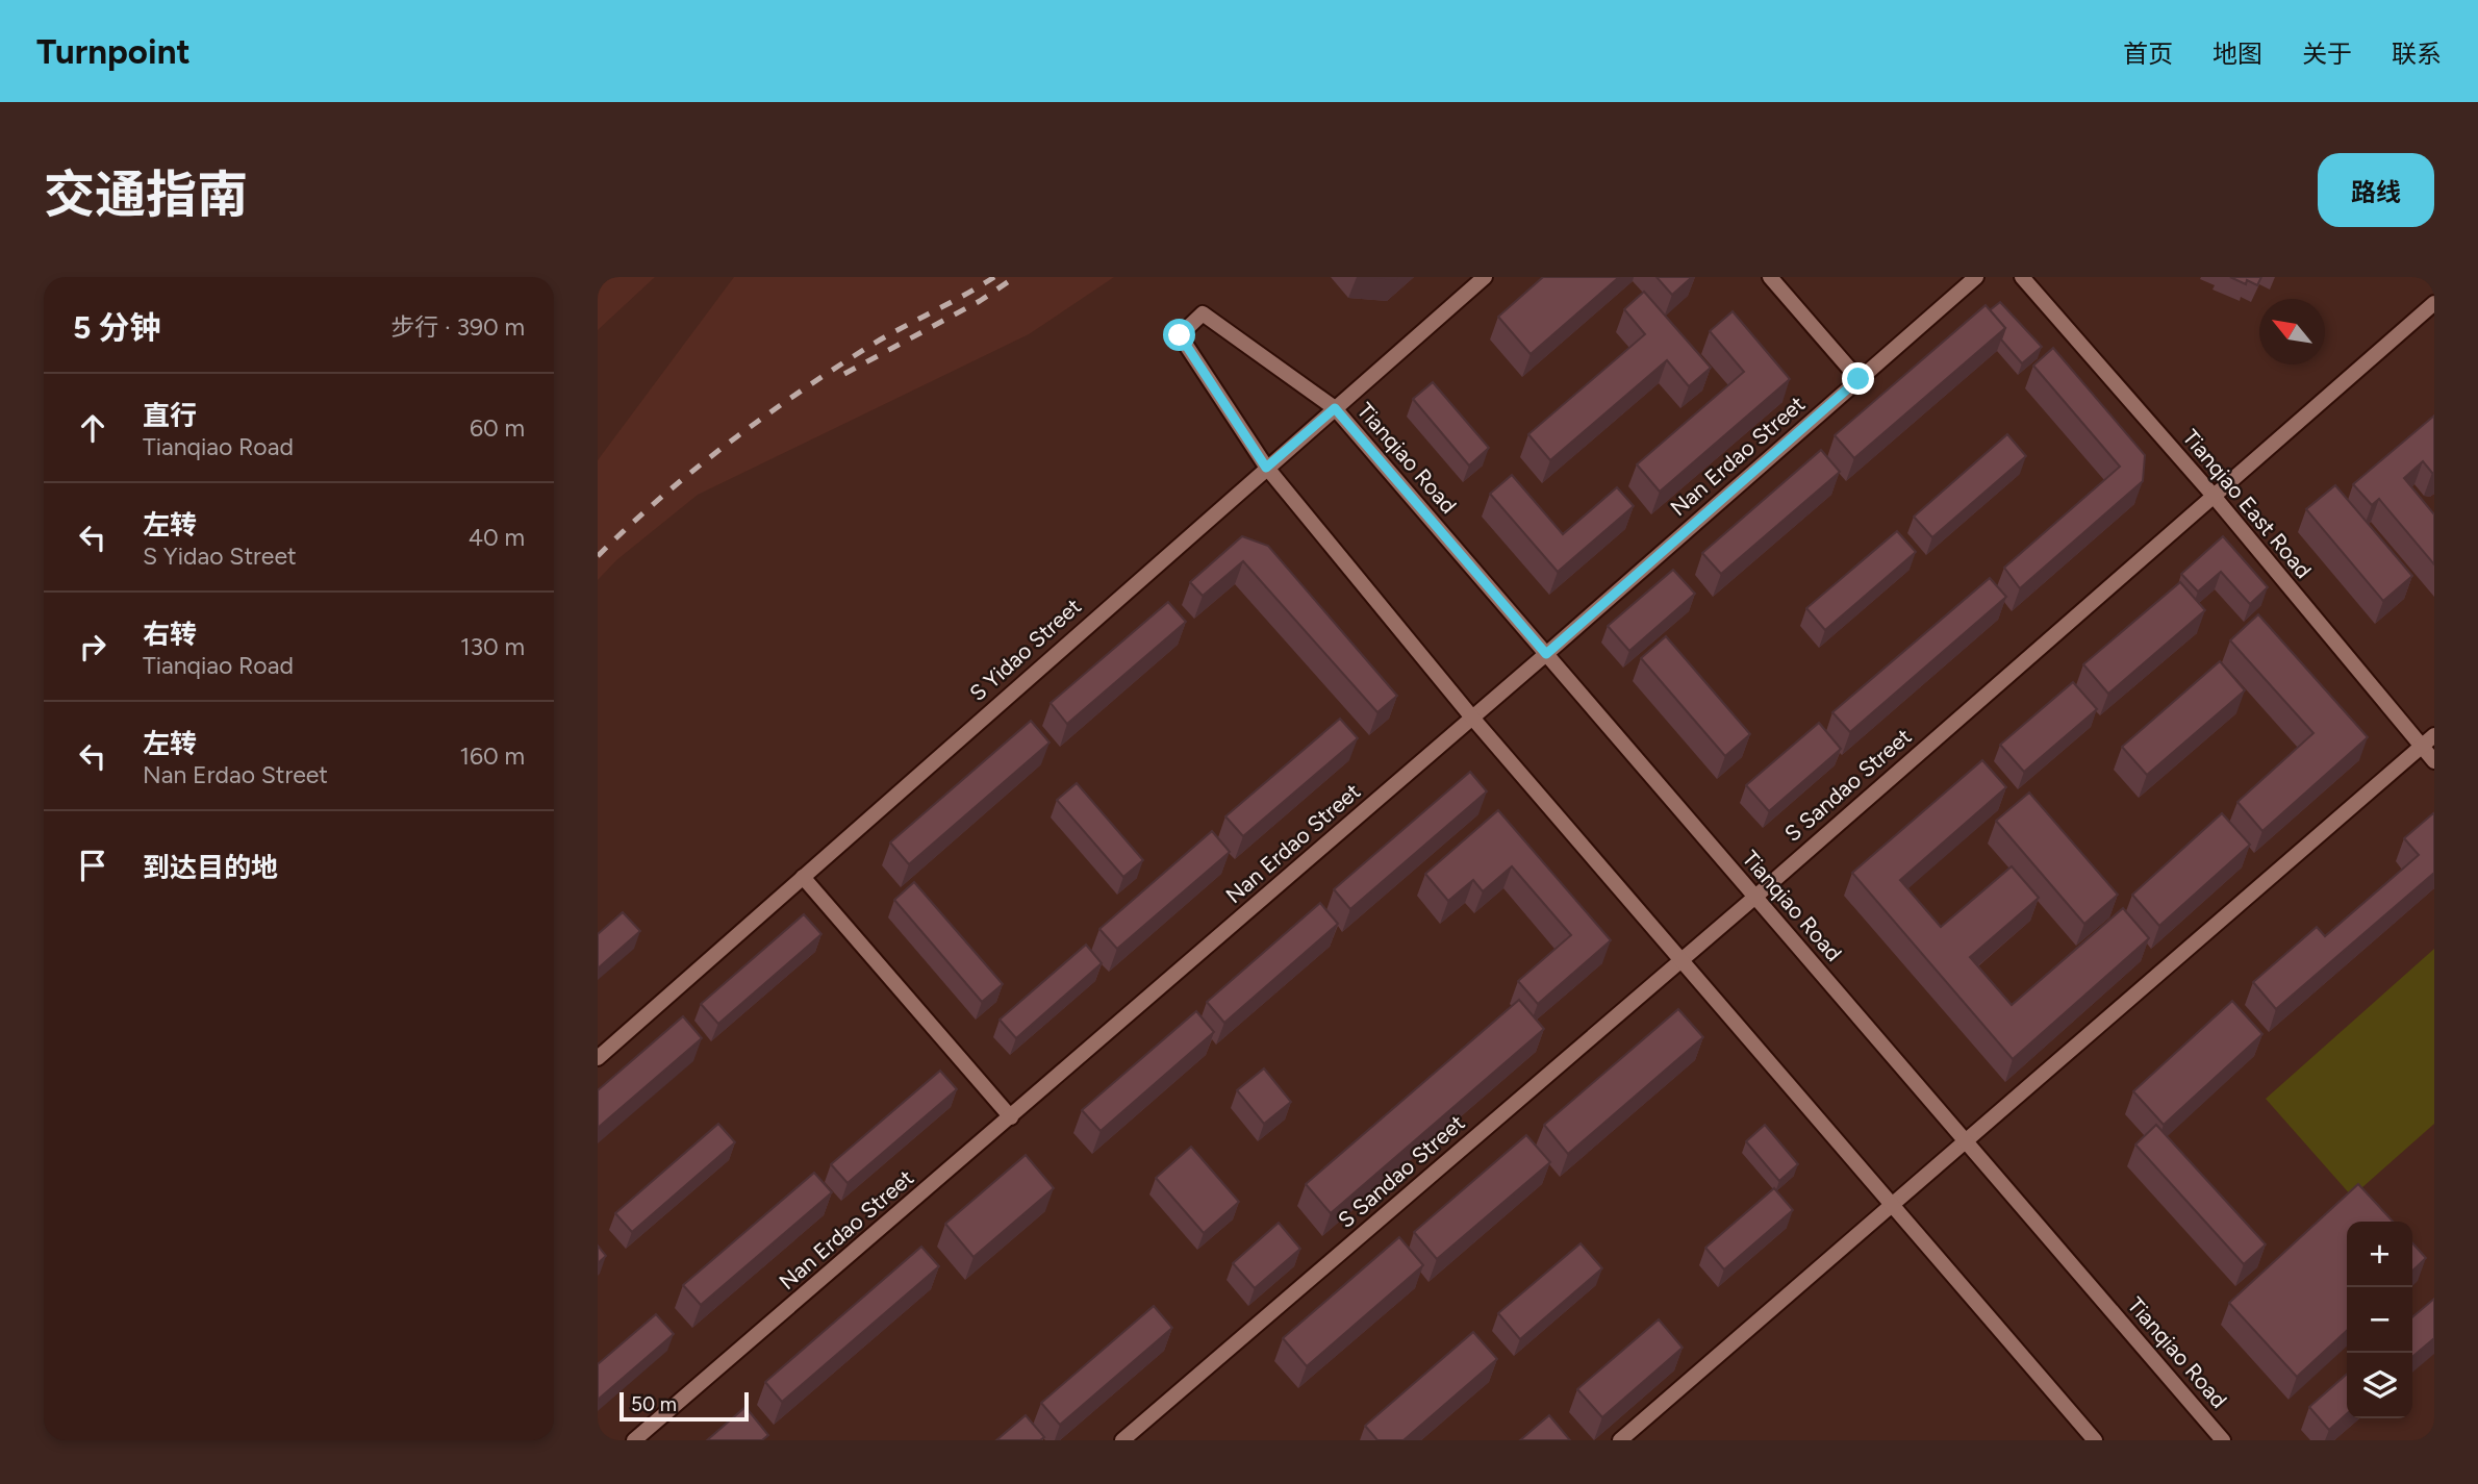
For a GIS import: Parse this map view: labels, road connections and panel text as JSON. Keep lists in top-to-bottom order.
{
  "streets": {
    "street": [
      "Nan Erdao Street",
      "Tianqiao Road",
      "Tianqiao East Road",
      "S Yidao Street",
      "S Sandao Street"
    ]
  },
  "crossings": [
    ["Nan Erdao Street", "Tianqiao Road"],
    ["Tianqiao Road", "S Yidao Street"],
    ["Tianqiao Road", "S Sandao Street"],
    ["Tianqiao East Road", "S Sandao Street"]
  ],
  "scale_bar": "50 m",
  "north": "top left",
  "page": {
    "header": "Turnpoint",
    "nav": [
      "首页",
      "地图",
      "关于",
      "联系"
    ],
    "title": "交通指南",
    "buttons": "路线",
    "heading": ["5 分钟", "步行 · 390 m"],
    "list": [
      ["直行", "Tianqiao Road", "60 m"],
      ["左转", "S Yidao Street", "40 m"],
      ["右转", "Tianqiao Road", "130 m"],
      ["左转", "Nan Erdao Street", "160 m"],
      "到达目的地"
    ],
    "map_buttons": ["+", "−"],
    "scale": "50 m"
  }
}
